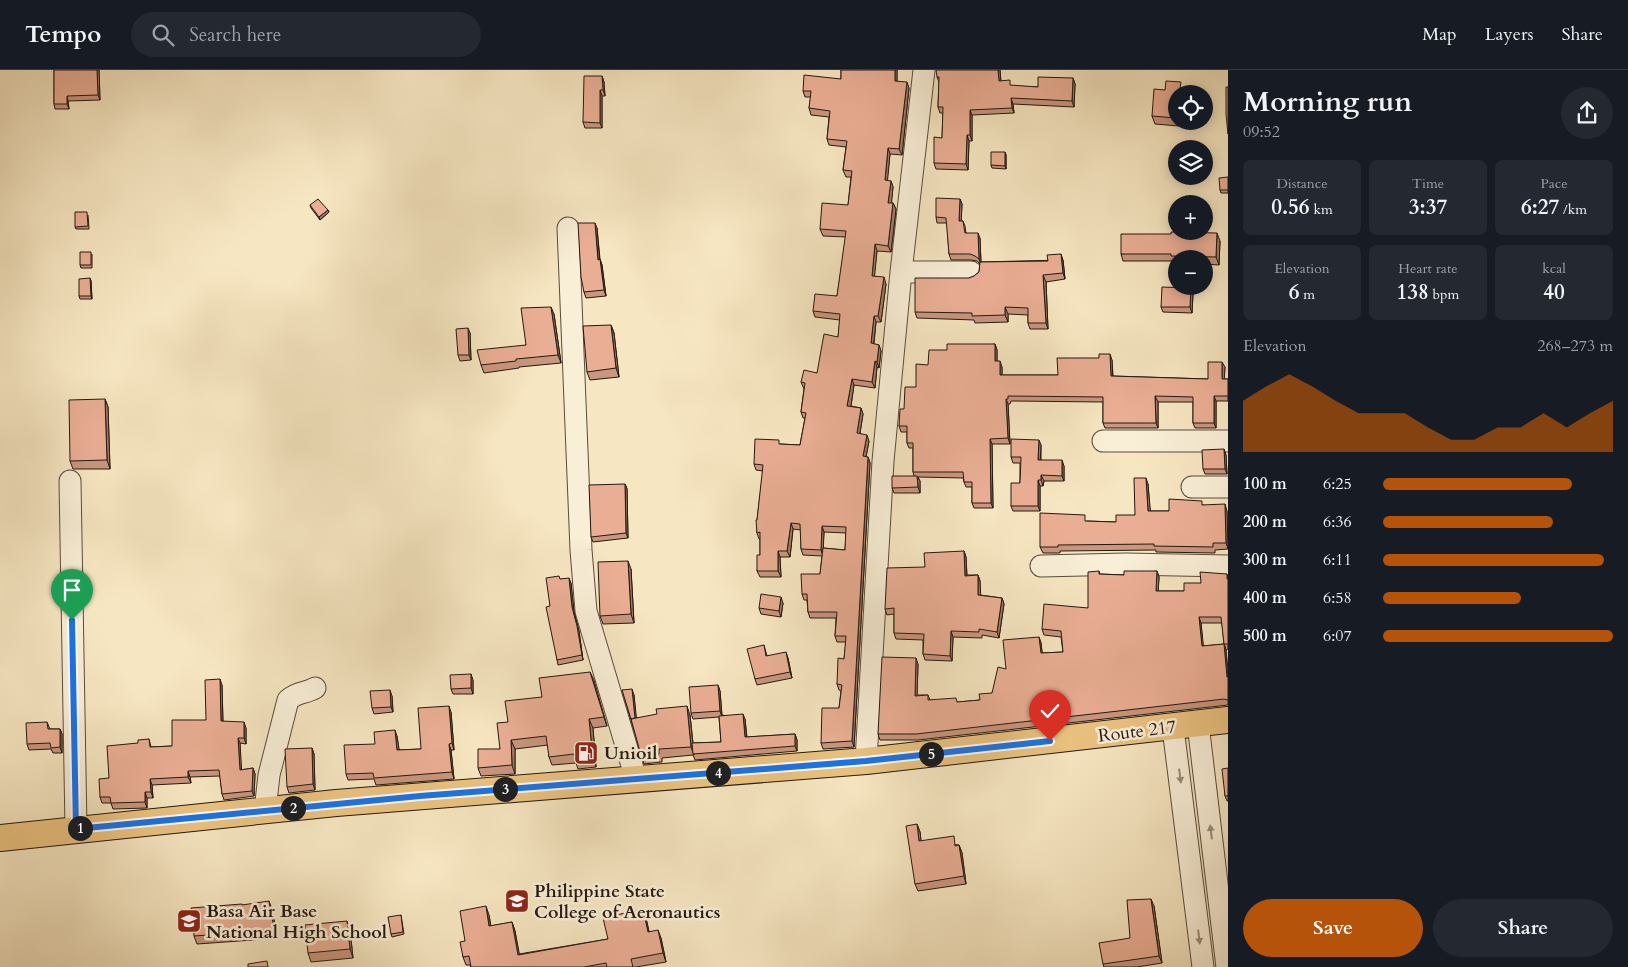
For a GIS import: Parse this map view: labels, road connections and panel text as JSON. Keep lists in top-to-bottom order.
{
  "streets": {
    "main road": ["Route 217"]
  },
  "places": {
    "fuel station": ["Unioil"],
    "school or university": ["Philippine State College of Aeronautics", "Basa Air Base National High School"]
  },
  "page": {
    "header": "Tempo",
    "search": "Search here",
    "nav": ["Map", "Layers", "Share"],
    "heading": ["Morning run", "09:52"],
    "map_buttons": ["+", "−"],
    "stats": [
      ["Distance", "0.56 km"],
      ["Time", "3:37"],
      ["Pace", "6:27 /km"],
      ["Elevation", "6 m"],
      ["Heart rate", "138 bpm"],
      ["kcal", "40"]
    ],
    "chart": ["Elevation", "268–273 m"],
    "list": [
      {
        "name": "100 m",
        "note": "6:25"
      },
      {
        "name": "200 m",
        "note": "6:36"
      },
      {
        "name": "300 m",
        "note": "6:11"
      },
      {
        "name": "400 m",
        "note": "6:58"
      },
      {
        "name": "500 m",
        "note": "6:07"
      }
    ],
    "pins": [
      "5",
      "4",
      "3",
      "2",
      "1"
    ],
    "buttons": ["Save", "Share"]
  }
}
